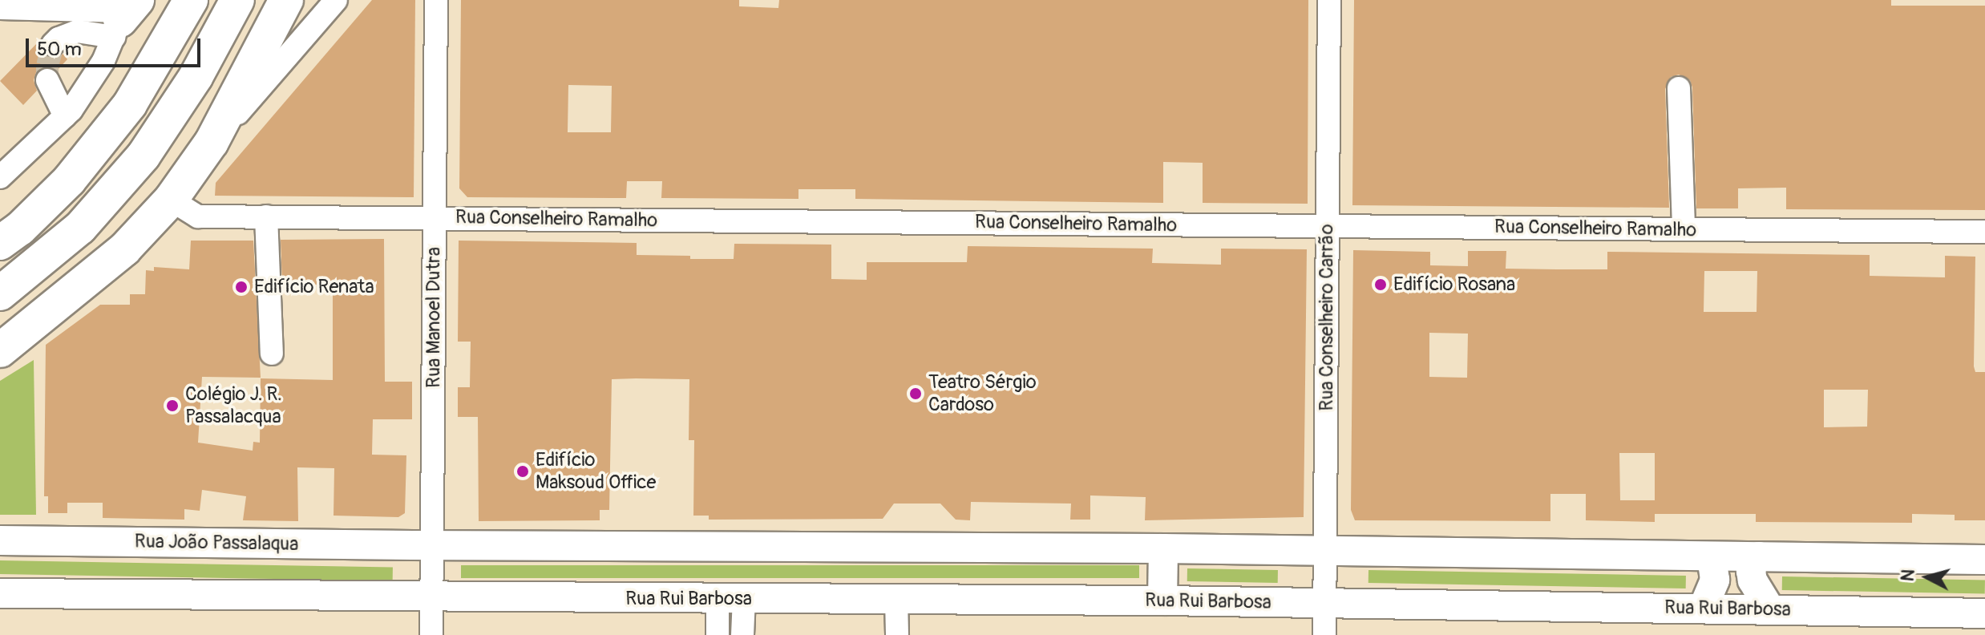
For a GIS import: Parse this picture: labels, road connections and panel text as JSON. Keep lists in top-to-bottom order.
{
  "streets": {
    "main road": ["Rua João Passalaqua", "Rua Rui Barbosa"],
    "street": ["Rua Conselheiro Ramalho", "Rua Manoel Dutra", "Rua Conselheiro Carrão"]
  },
  "crossings": [
    ["Rua Conselheiro Ramalho", "Rua Manoel Dutra"],
    ["Rua Conselheiro Ramalho", "Rua Conselheiro Carrão"],
    ["Rua Manoel Dutra", "Rua João Passalaqua"],
    ["Rua Manoel Dutra", "Rua Rui Barbosa"],
    ["Rua Conselheiro Carrão", "Rua Rui Barbosa"]
  ],
  "places": [
    "Edifício Rosana",
    "Edifício Renata",
    "Teatro Sérgio Cardoso",
    "Colégio J. R. Passalacqua",
    "Edifício Maksoud Office"
  ],
  "scale_bar": "50 m",
  "north": "left"
}
